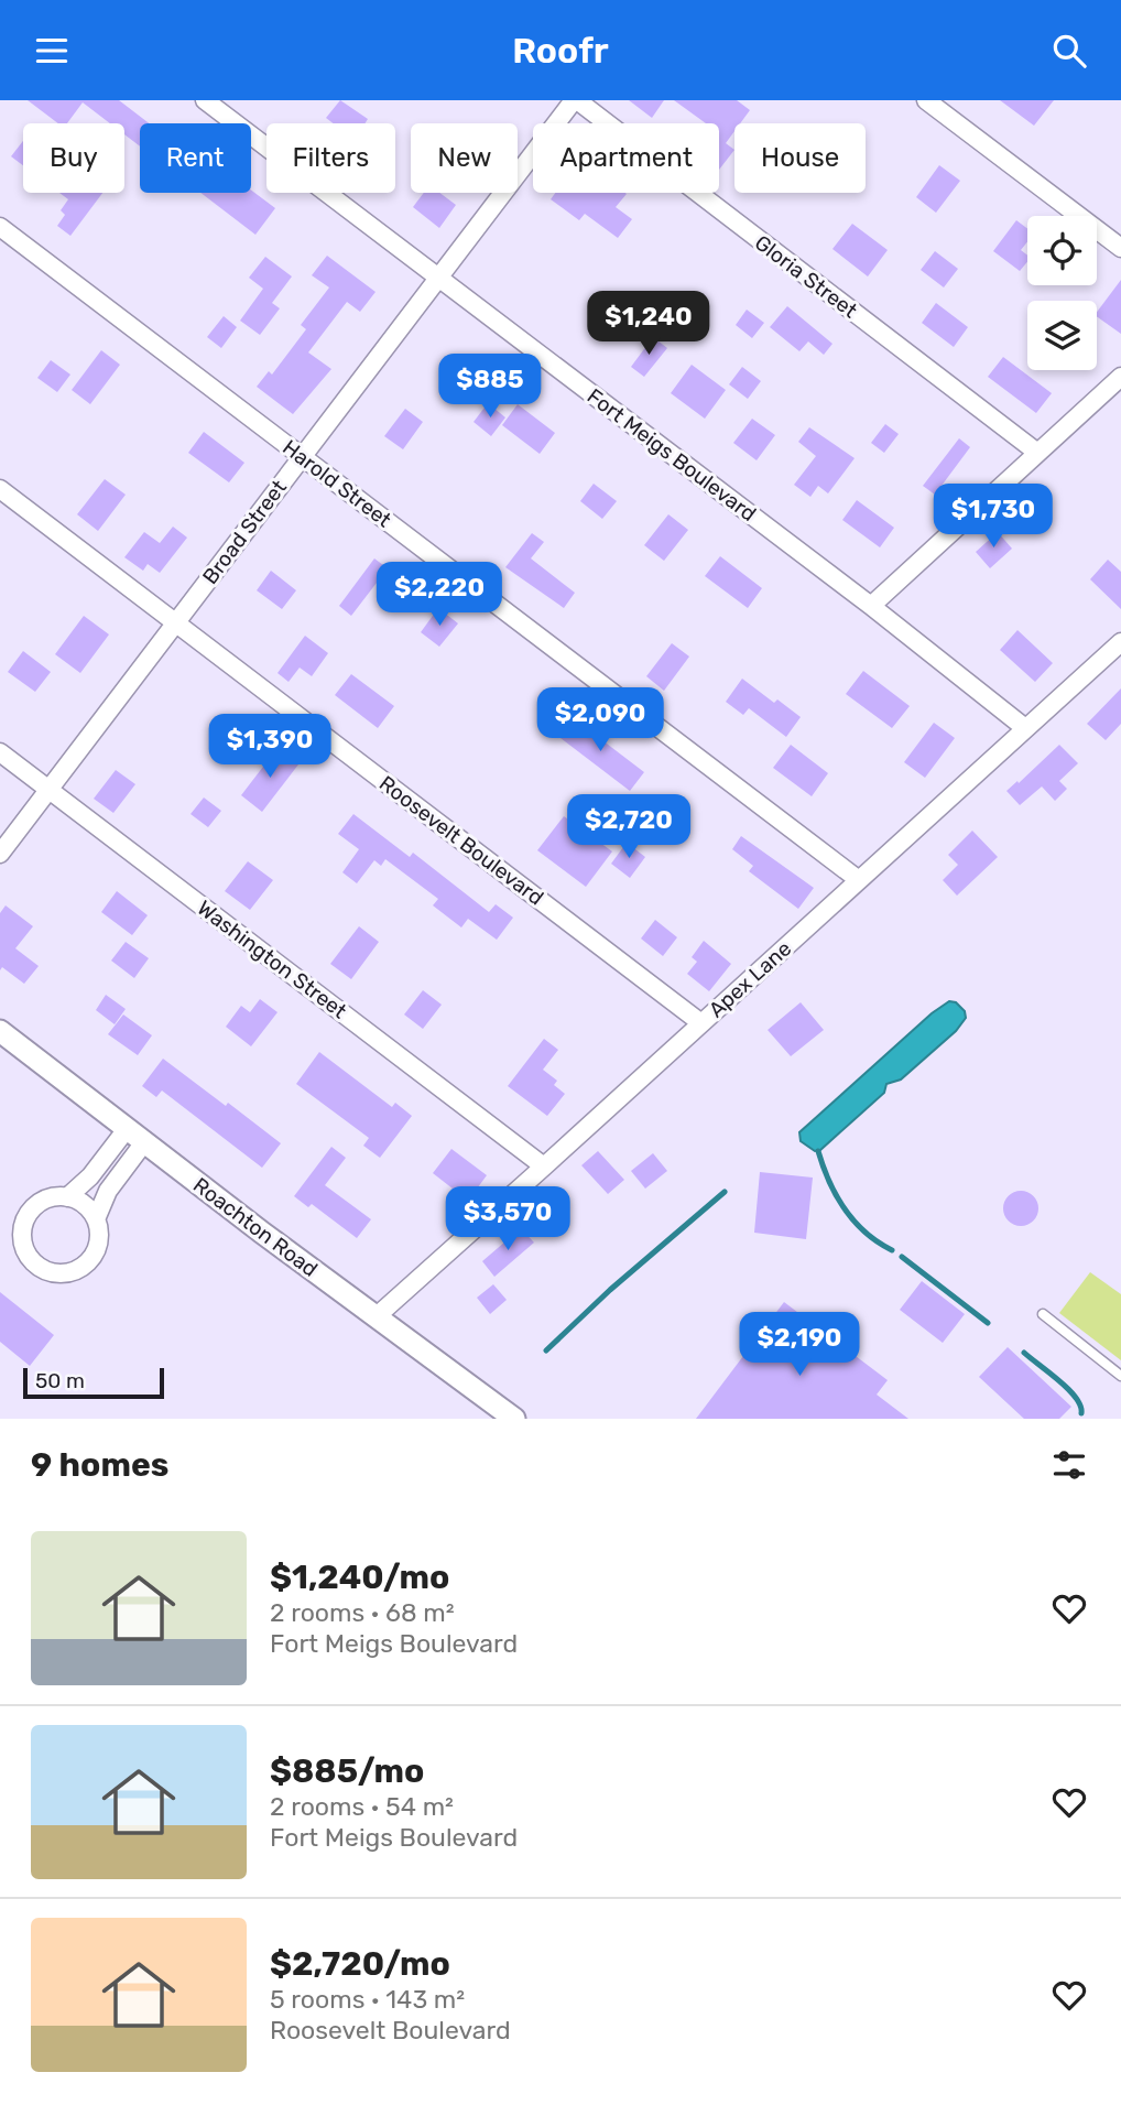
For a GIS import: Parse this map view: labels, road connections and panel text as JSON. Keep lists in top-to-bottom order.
{
  "streets": {
    "street": [
      "Gloria Street",
      "Fort Meigs Boulevard",
      "Harold Street",
      "Broad Street",
      "Roosevelt Boulevard",
      "Washington Street",
      "Apex Lane",
      "Roachton Road"
    ]
  },
  "crossings": [
    ["Gloria Street", "Broad Street"],
    ["Fort Meigs Boulevard", "Broad Street"],
    ["Fort Meigs Boulevard", "Apex Lane"],
    ["Harold Street", "Broad Street"],
    ["Harold Street", "Apex Lane"],
    ["Broad Street", "Roosevelt Boulevard"],
    ["Broad Street", "Washington Street"],
    ["Roosevelt Boulevard", "Apex Lane"],
    ["Washington Street", "Apex Lane"],
    ["Apex Lane", "Roachton Road"]
  ],
  "scale_bar": "50 m",
  "page": {
    "header": "Roofr",
    "chip": [
      "Buy",
      "Rent",
      "Filters",
      "New",
      "Apartment",
      "House"
    ],
    "price": [
      "$1,240",
      "$885",
      "$1,730",
      "$2,220",
      "$2,090",
      "$1,390",
      "$2,720",
      "$3,570",
      "$2,190"
    ],
    "scale": "50 m",
    "heading": "9 homes",
    "list": [
      {
        "name": "$1,240/mo",
        "note": "2 rooms · 68 m² · Fort Meigs Boulevard"
      },
      {
        "name": "$885/mo",
        "note": "2 rooms · 54 m² · Fort Meigs Boulevard"
      },
      {
        "name": "$2,720/mo",
        "note": "5 rooms · 143 m² · Roosevelt Boulevard"
      }
    ]
  }
}
